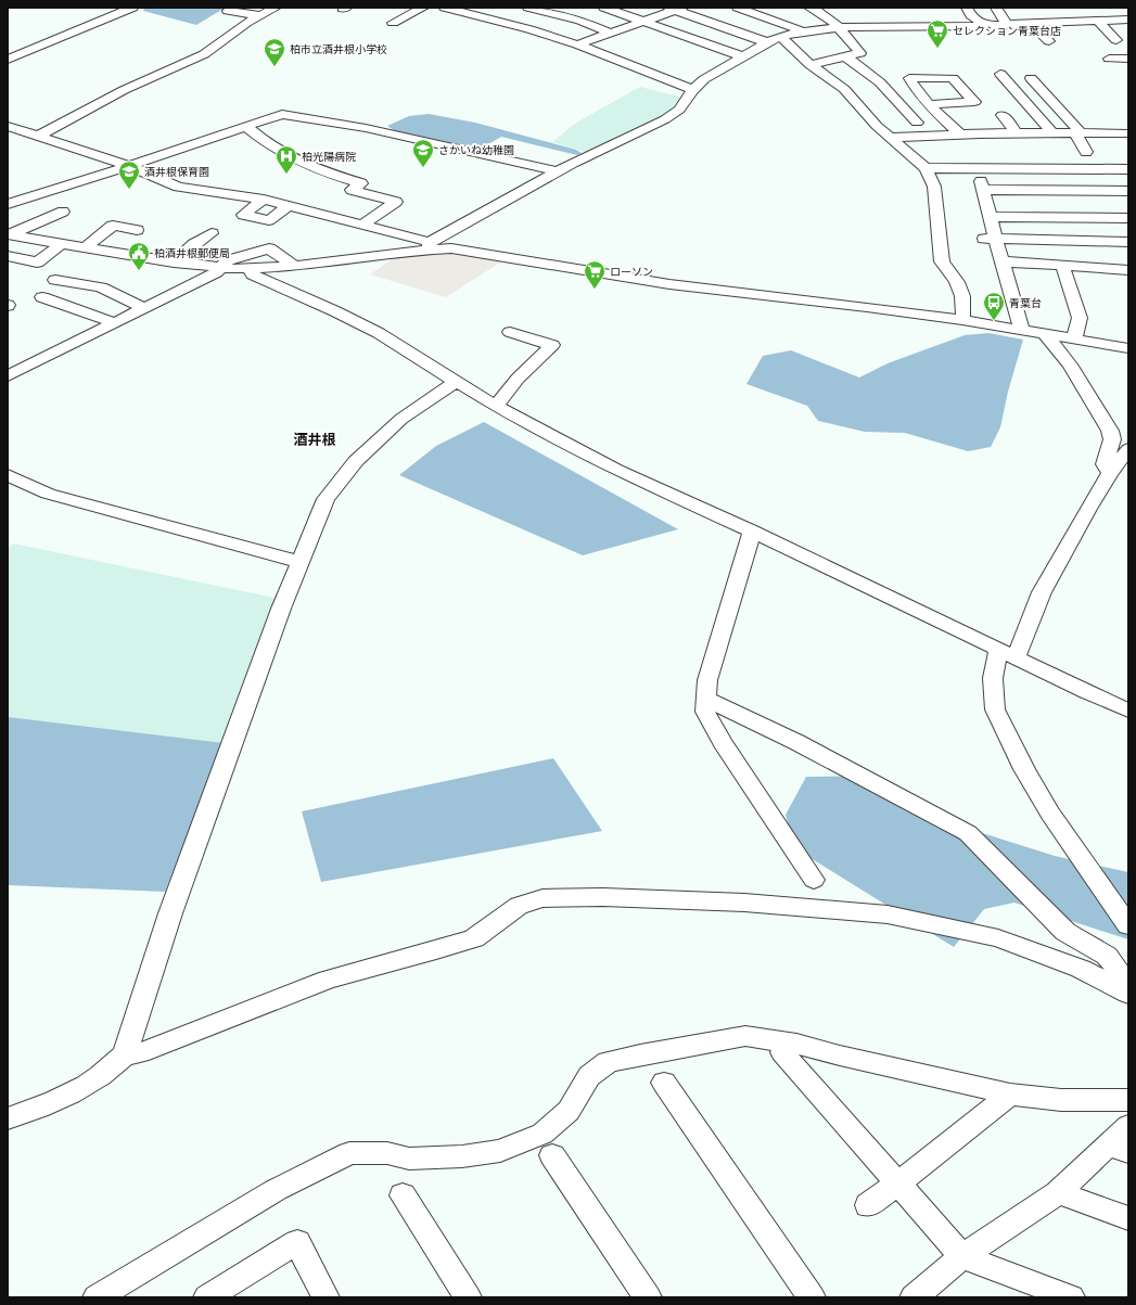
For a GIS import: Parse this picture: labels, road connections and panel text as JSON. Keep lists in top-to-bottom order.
{
  "districts": ["酒井根"],
  "places": {
    "supermarket": ["セレクション青葉台店", "ローソン"],
    "school or university": ["柏市立酒井根小学校", "さかいね幼稚園", "酒井根保育園"],
    "hospital": ["柏光陽病院"],
    "public building": ["柏酒井根郵便局"],
    "bus stop": ["青葉台"]
  }
}
